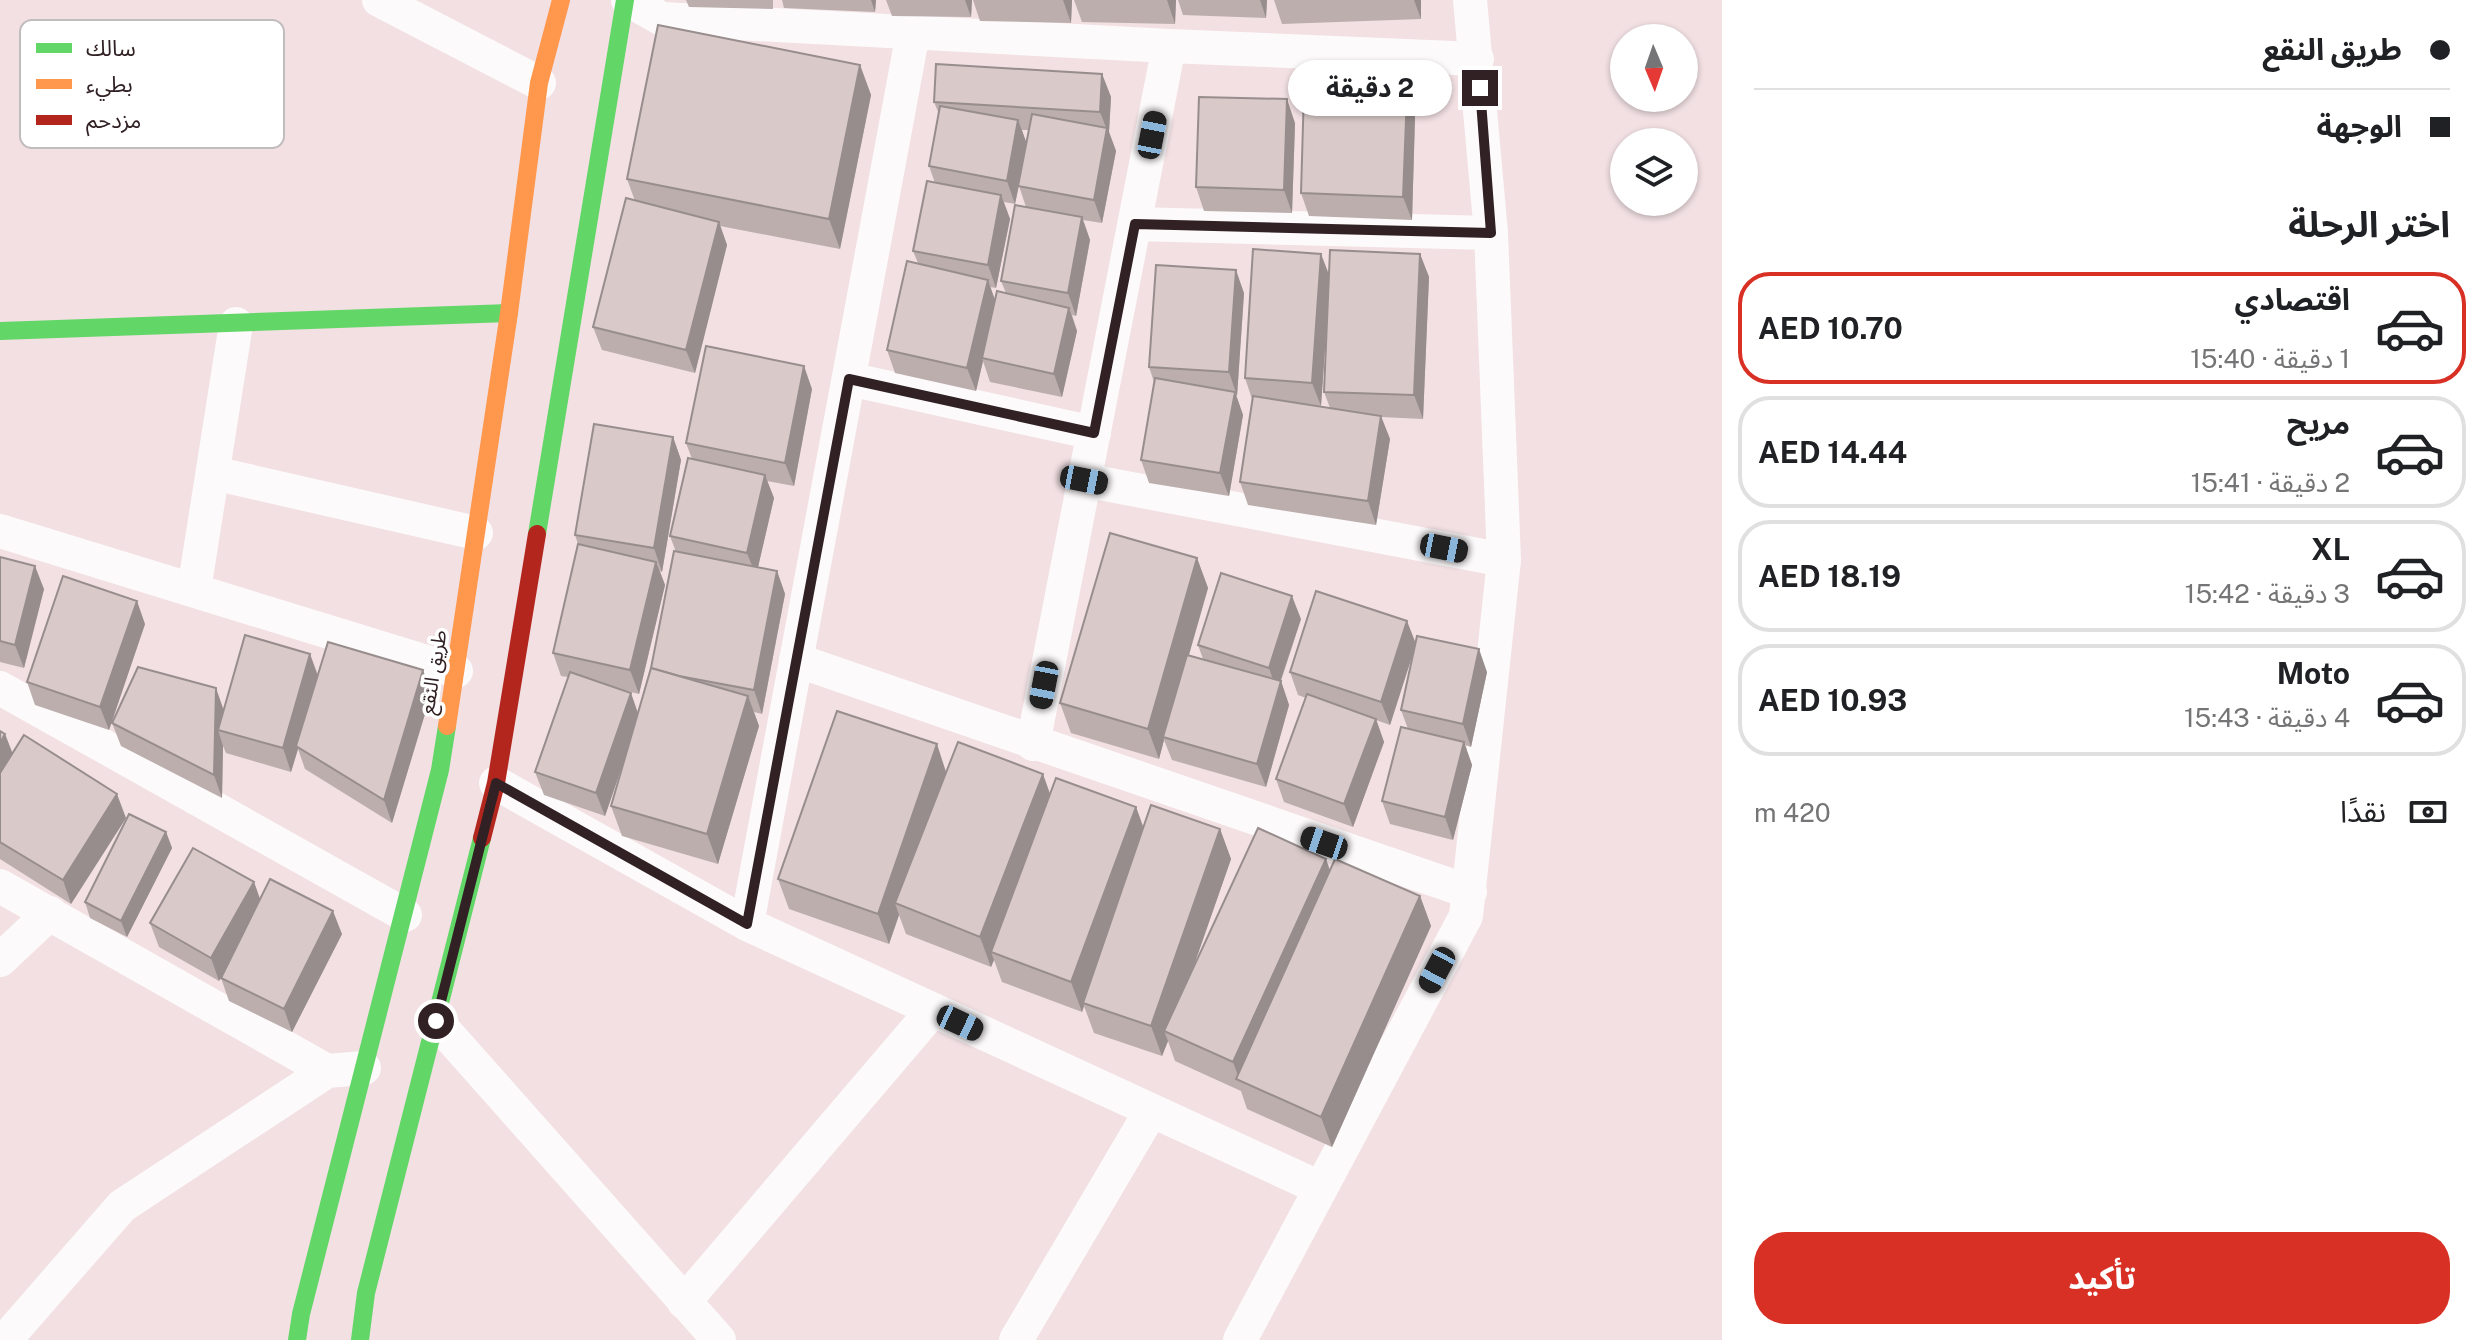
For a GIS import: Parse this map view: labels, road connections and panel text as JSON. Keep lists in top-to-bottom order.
{
  "streets": {
    "street": ["طريق النقع"]
  },
  "legend": ["سالك", "بطيء", "مزدحم"],
  "north": "bottom",
  "page": {
    "banner": ["طريق النقع", "الوجهة"],
    "bubble": "2 دقيقة",
    "heading": "اختر الرحلة",
    "list": [
      {
        "name": "اقتصادي",
        "note": "1 دقيقة · 15:40",
        "value": "AED 10.70"
      },
      {
        "name": "مريح",
        "note": "2 دقيقة · 15:41",
        "value": "AED 14.44"
      },
      {
        "name": "XL",
        "note": "3 دقيقة · 15:42",
        "value": "AED 18.19"
      },
      {
        "name": "Moto",
        "note": "4 دقيقة · 15:43",
        "value": "AED 10.93"
      }
    ],
    "pay": ["نقدًا", "420 m"],
    "buttons": "تأكيد"
  }
}
